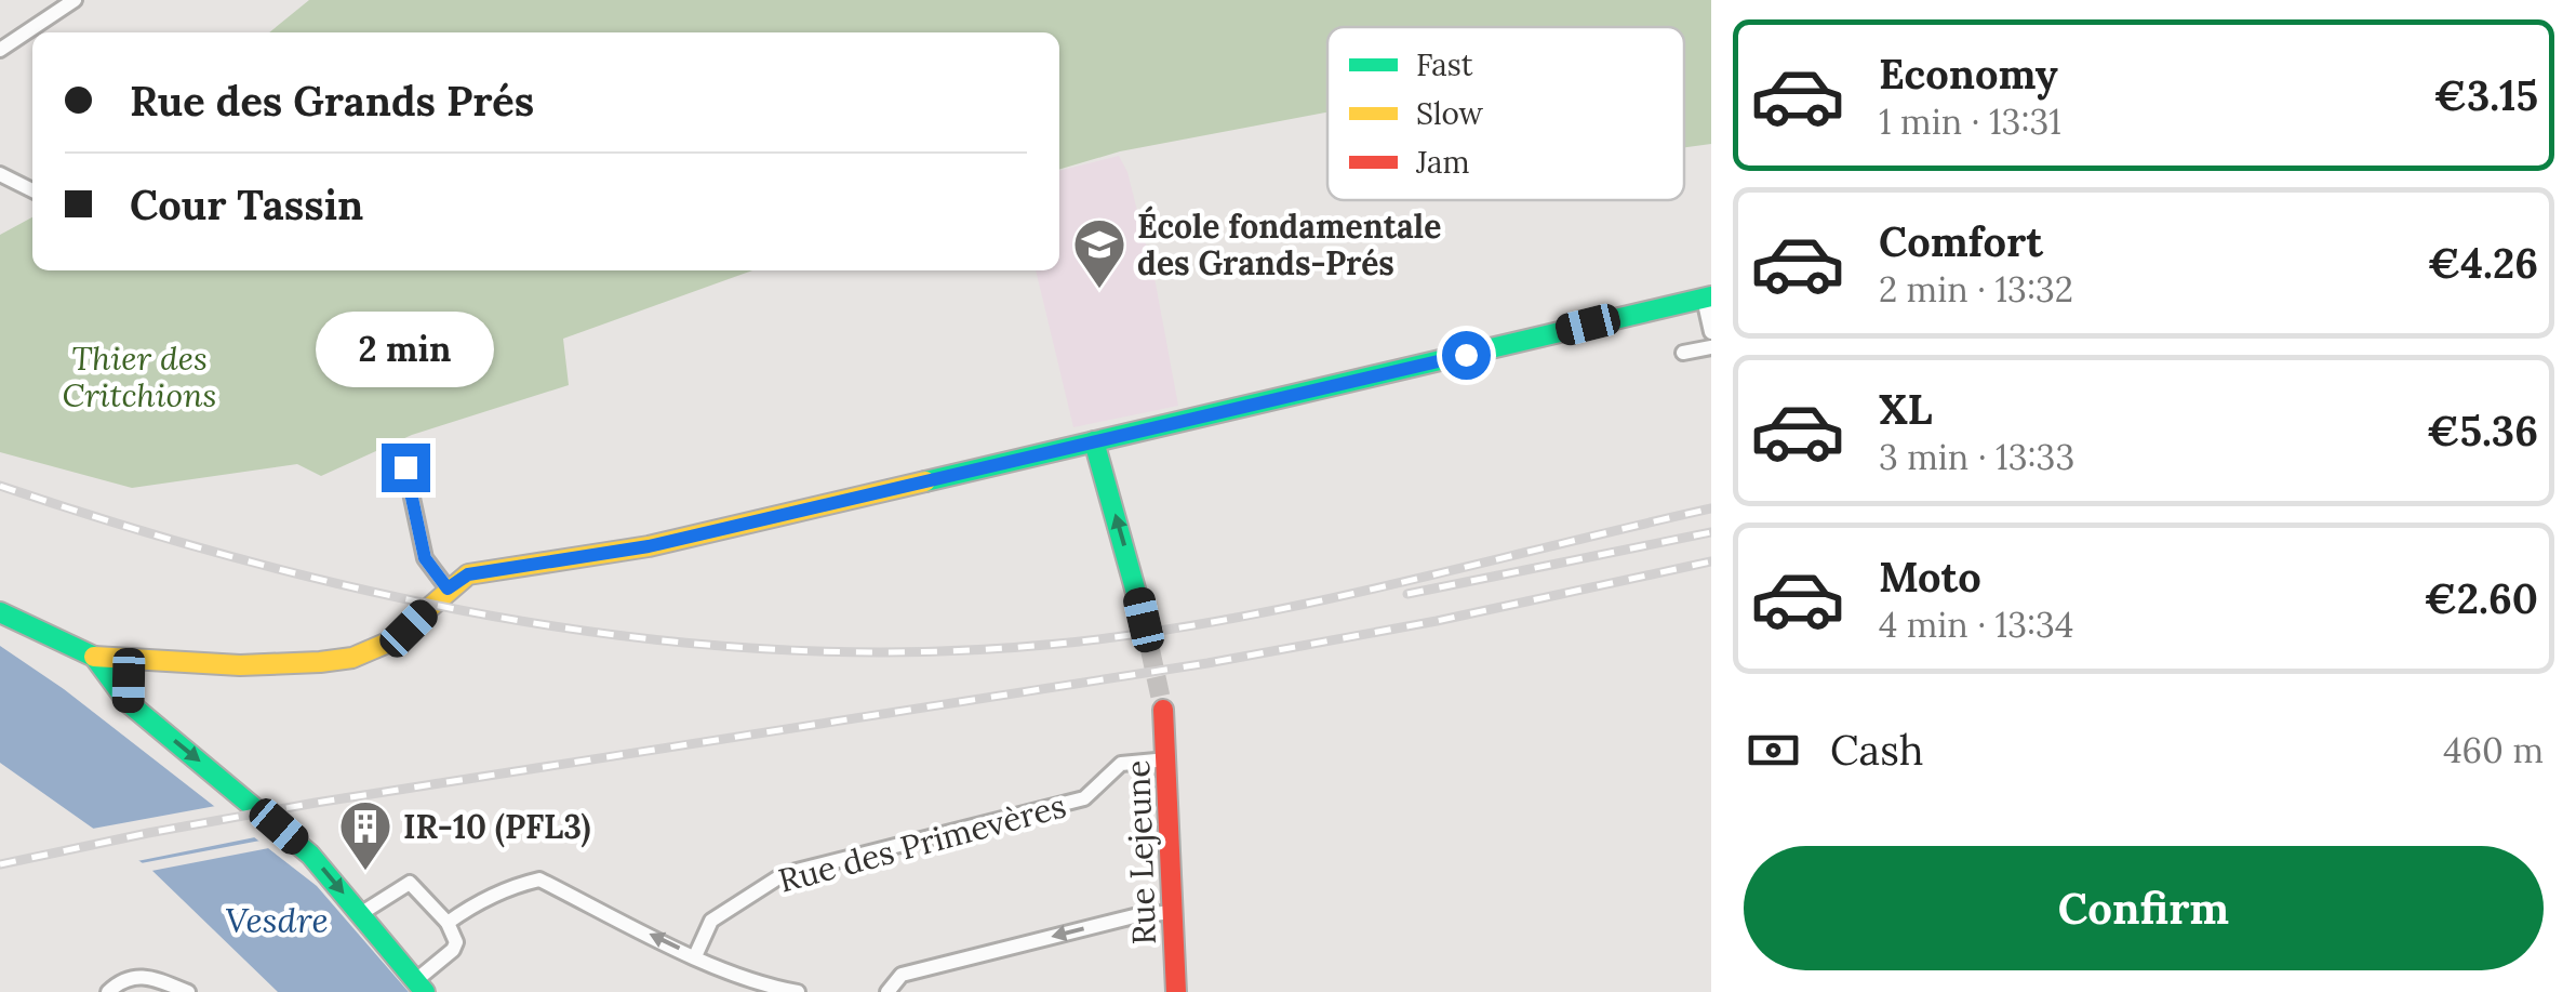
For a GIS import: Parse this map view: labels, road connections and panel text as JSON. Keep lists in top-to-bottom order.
{
  "streets": {
    "main road": ["Rue Lejeune"],
    "street": ["Rue des Primevères"]
  },
  "crossings": [
    ["Rue des Primevères", "Rue Lejeune"]
  ],
  "water": ["Vesdre"],
  "parks": ["Thier des Critchions"],
  "places": {
    "school or university": ["École fondamentale des Grands-Prés"],
    "building": ["IR-10 (PFL3)"]
  },
  "legend": ["Fast", "Slow", "Jam"],
  "page": {
    "list": [
      {
        "name": "Economy",
        "note": "1 min · 13:31",
        "value": "€3.15"
      },
      {
        "name": "Comfort",
        "note": "2 min · 13:32",
        "value": "€4.26"
      },
      {
        "name": "XL",
        "note": "3 min · 13:33",
        "value": "€5.36"
      },
      {
        "name": "Moto",
        "note": "4 min · 13:34",
        "value": "€2.60"
      }
    ],
    "banner": ["Rue des Grands Prés", "Cour Tassin"],
    "bubble": "2 min",
    "pay": ["Cash", "460 m"],
    "buttons": "Confirm"
  }
}
